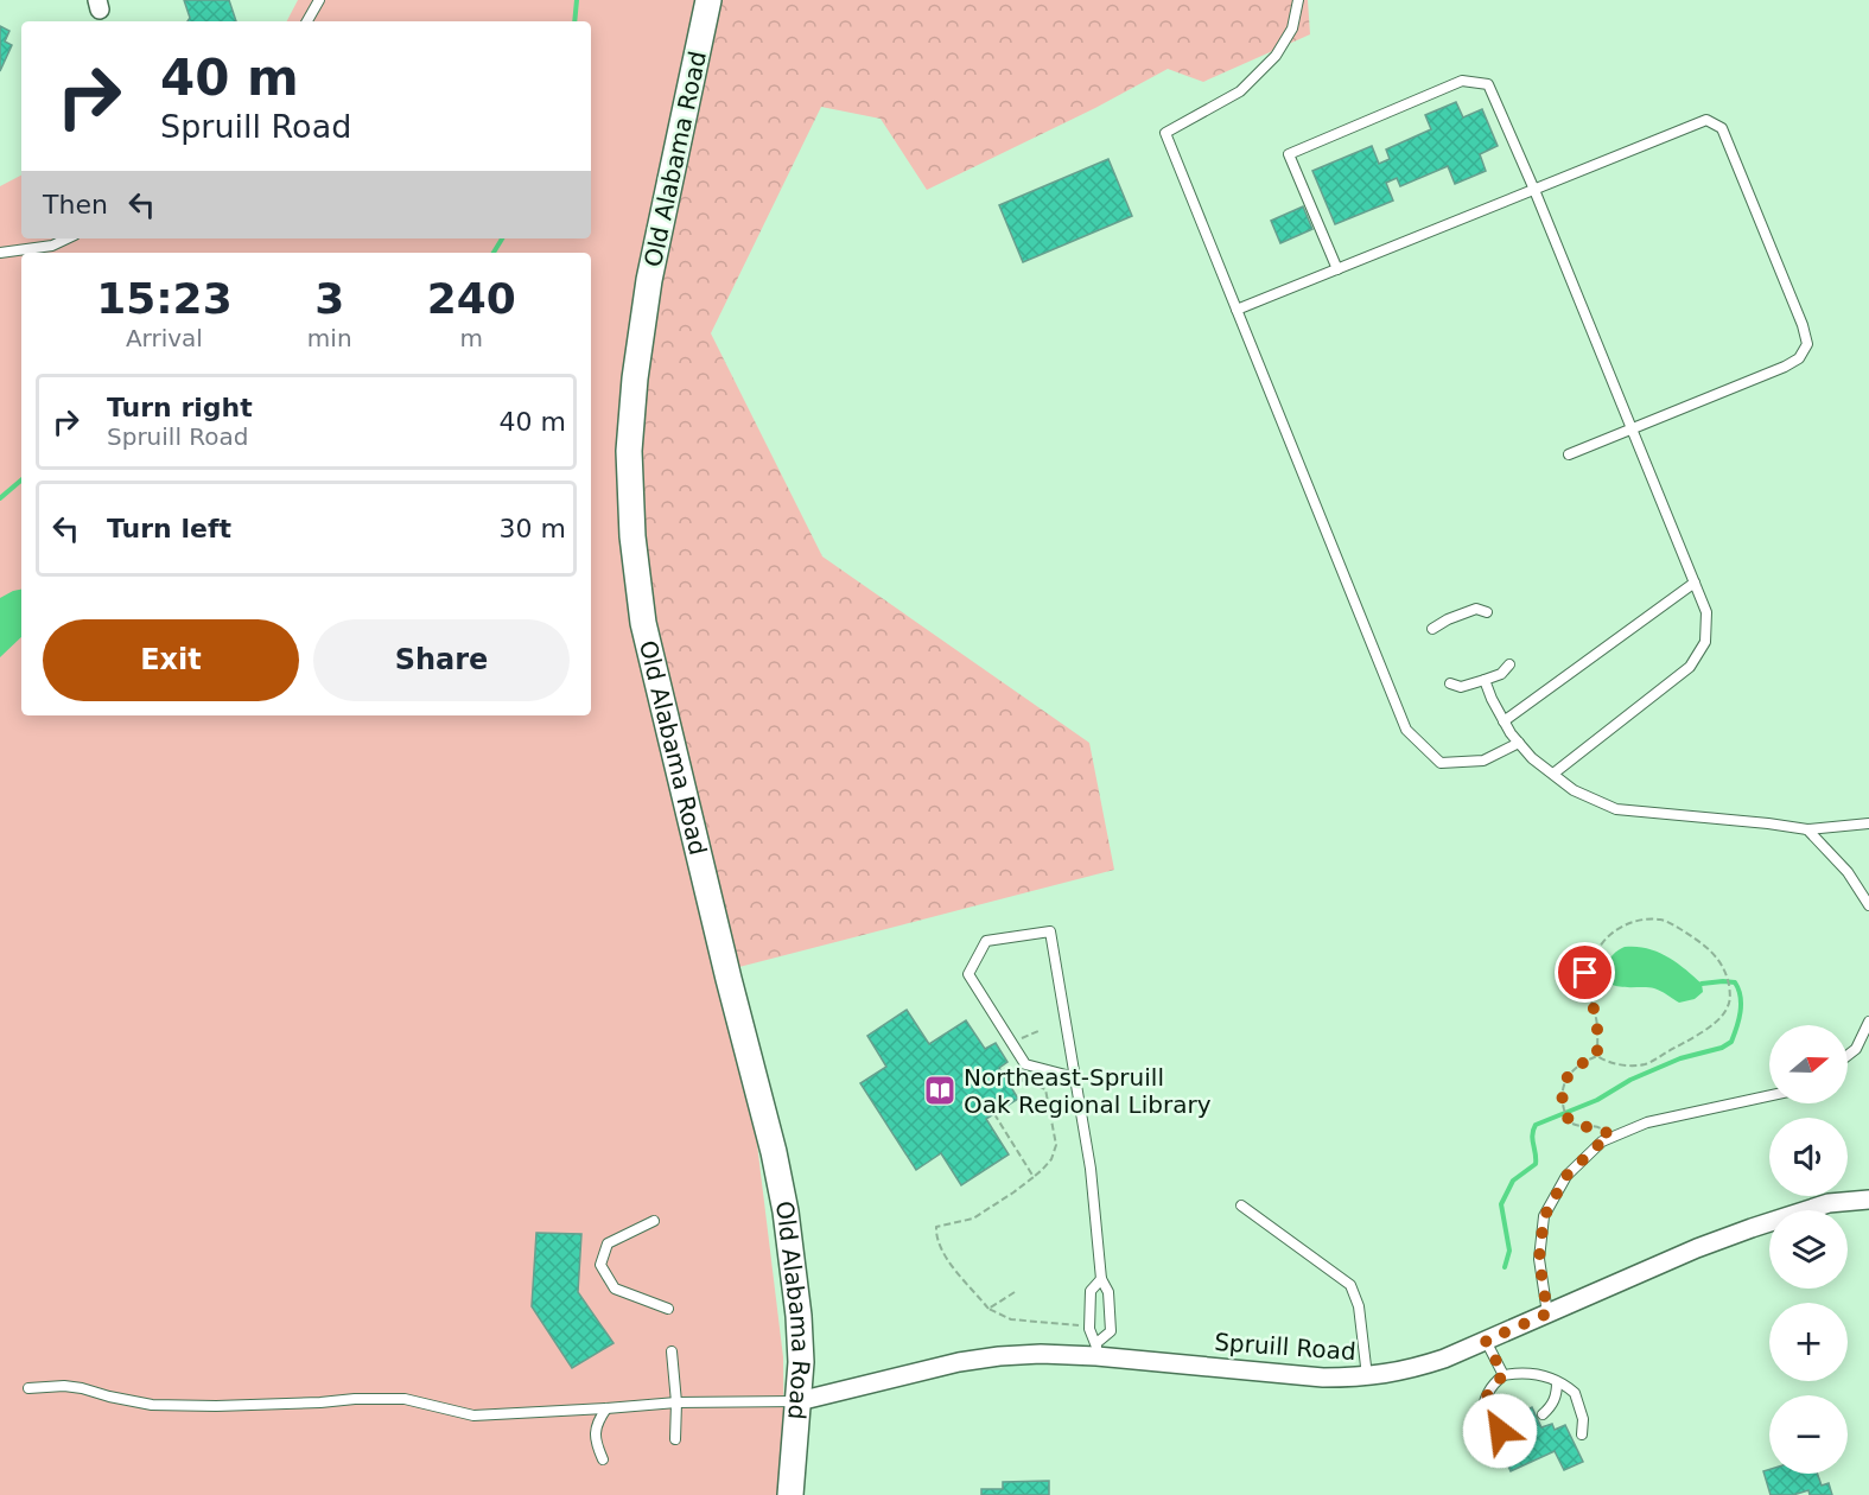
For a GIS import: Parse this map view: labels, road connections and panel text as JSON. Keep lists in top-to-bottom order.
{
  "streets": {
    "main road": ["Old Alabama Road"],
    "street": ["Spruill Road"]
  },
  "crossings": [
    ["Old Alabama Road", "Spruill Road"]
  ],
  "places": {
    "library": ["Northeast-Spruill Oak Regional Library"]
  },
  "north": "right",
  "page": {
    "turn": ["40 m", "Spruill Road"],
    "then": "Then",
    "eta": [
      "15:23",
      "Arrival",
      "3",
      "min",
      "240",
      "m"
    ],
    "list": [
      {
        "name": "Turn right",
        "note": "Spruill Road",
        "value": "40 m"
      },
      {
        "name": "Turn left",
        "value": "30 m"
      }
    ],
    "buttons": ["Exit", "Share"],
    "map_buttons": ["+", "−"]
  }
}
